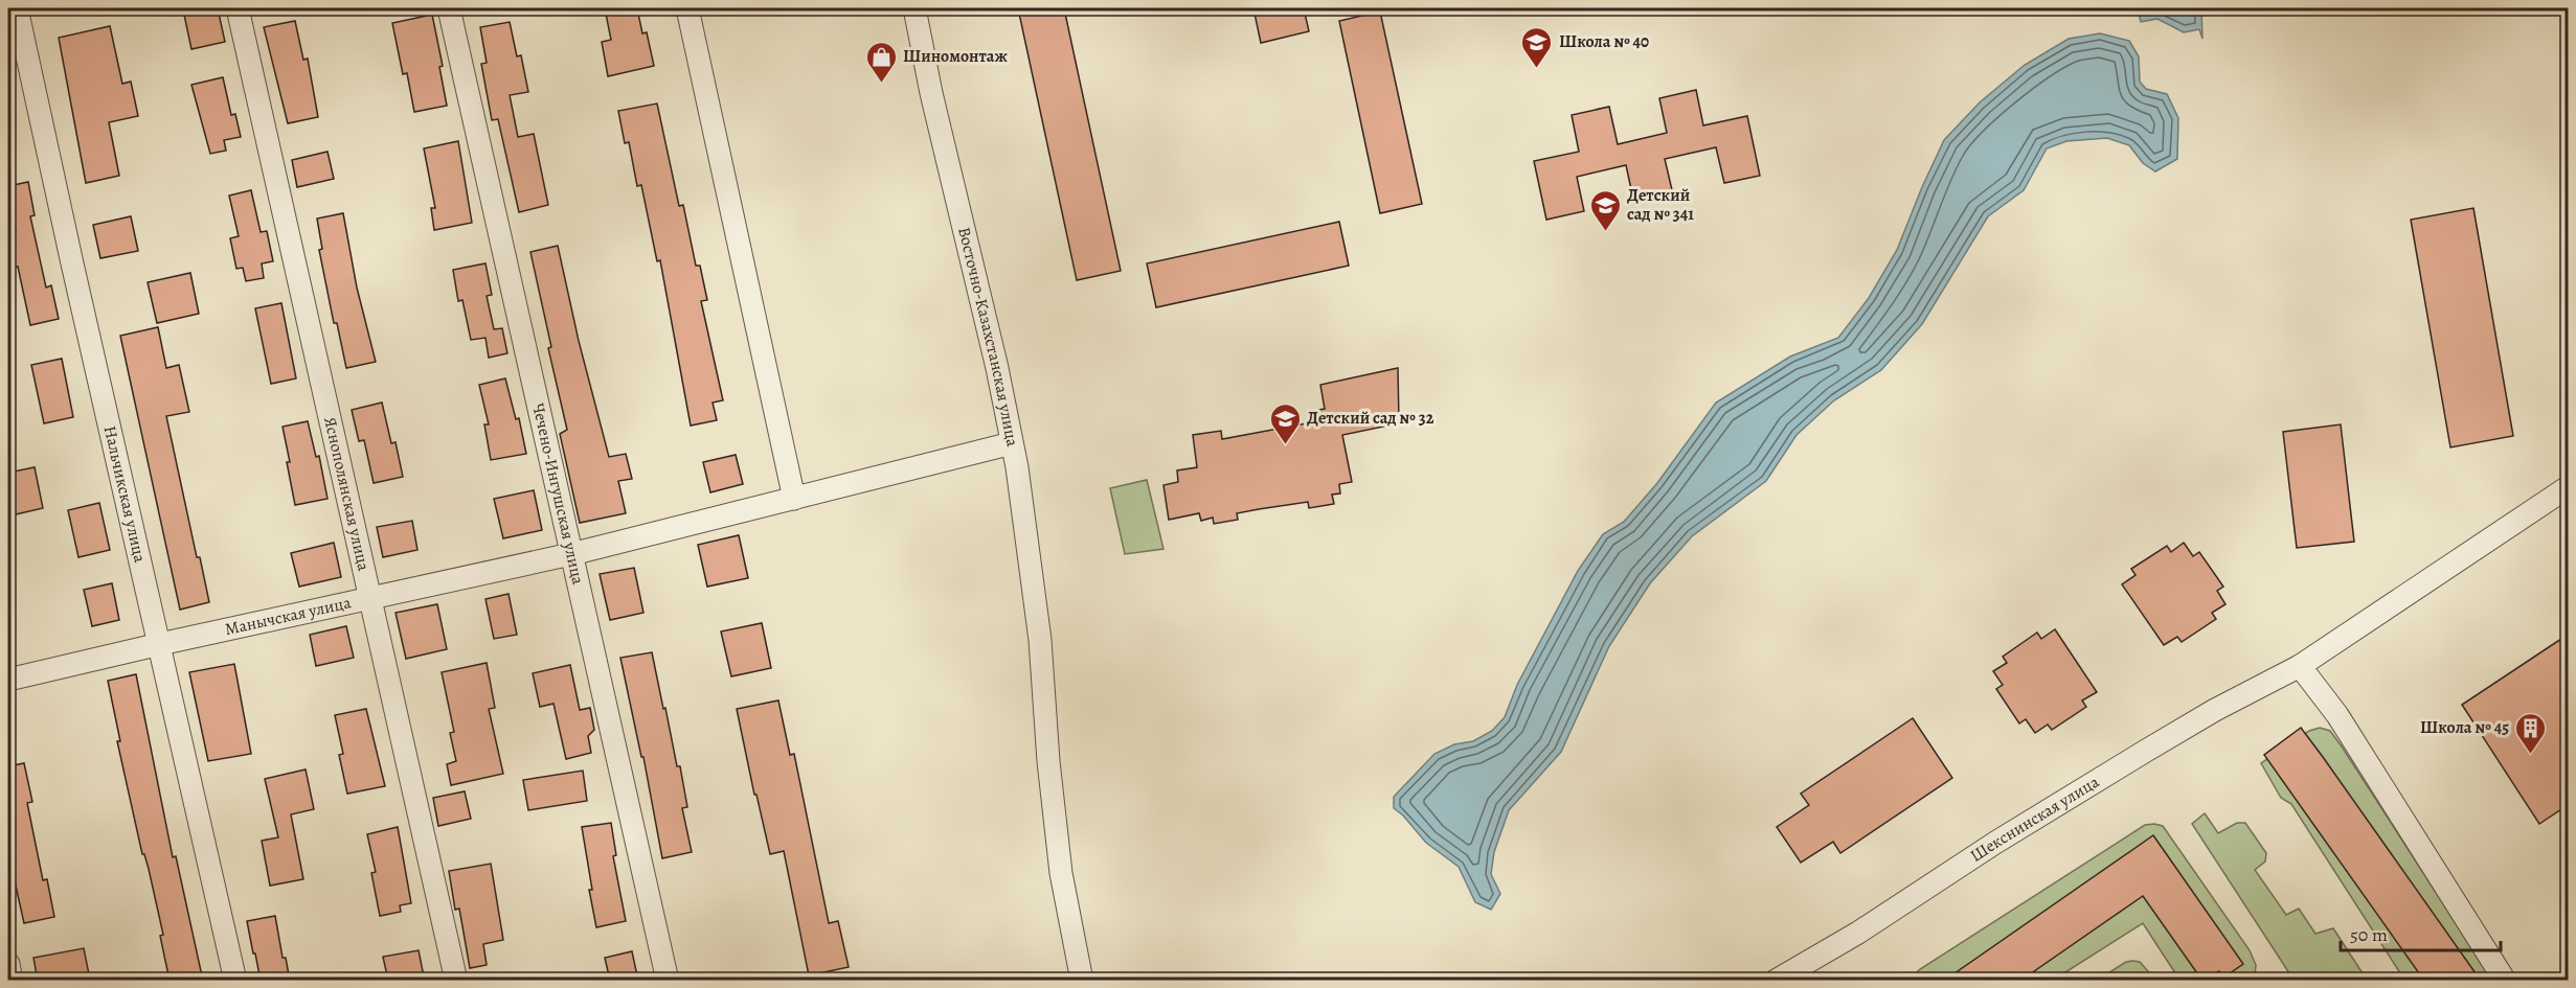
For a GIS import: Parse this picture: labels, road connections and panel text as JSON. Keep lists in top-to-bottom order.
{
  "streets": {
    "street": [
      "Восточно-Казахстанская улица",
      "Яснополянская улица",
      "Нальчикская улица",
      "Чечено-Ингушская улица",
      "Манычская улица",
      "Шекснинская улица"
    ]
  },
  "crossings": [
    ["Восточно-Казахстанская улица", "Чечено-Ингушская улица"],
    ["Восточно-Казахстанская улица", "Манычская улица"],
    ["Яснополянская улица", "Манычская улица"],
    ["Нальчикская улица", "Манычская улица"],
    ["Чечено-Ингушская улица", "Манычская улица"]
  ],
  "places": {
    "school or university": ["Школа № 40", "Детский сад № 341", "Детский сад № 32"],
    "shop": ["Шиномонтаж"],
    "building": ["Школа № 45"]
  },
  "scale_bar": "50 m"
}
